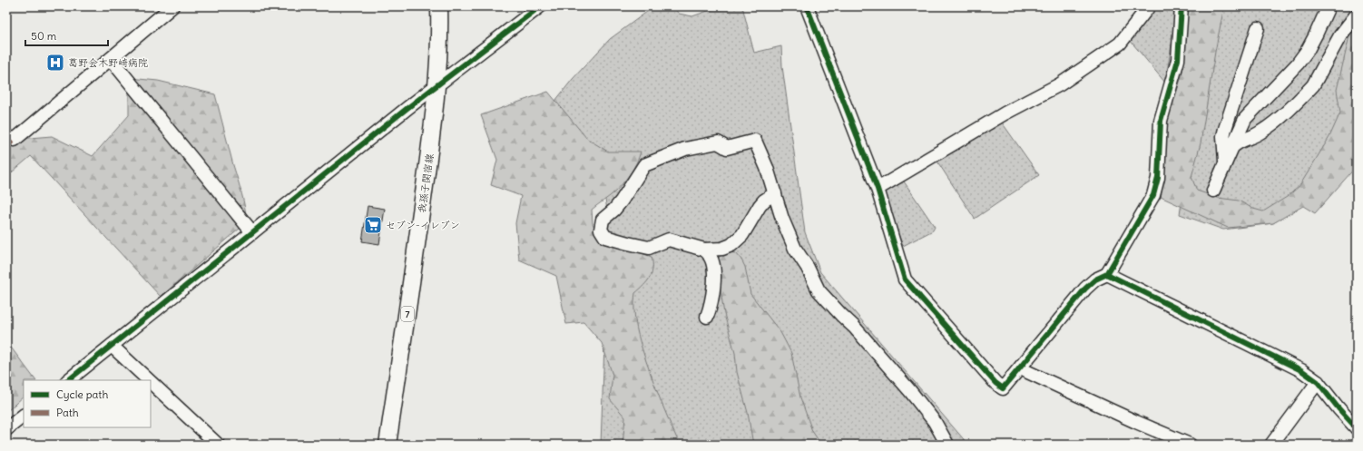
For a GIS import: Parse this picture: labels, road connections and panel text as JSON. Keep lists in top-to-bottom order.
{
  "streets": {
    "main road": ["我孫子関宿線", "7"]
  },
  "places": {
    "hospital": ["葛野会木野崎病院"],
    "supermarket": ["セブン-イレブン"]
  },
  "legend": ["Cycle path", "Path"],
  "scale_bar": "50 m"
}
